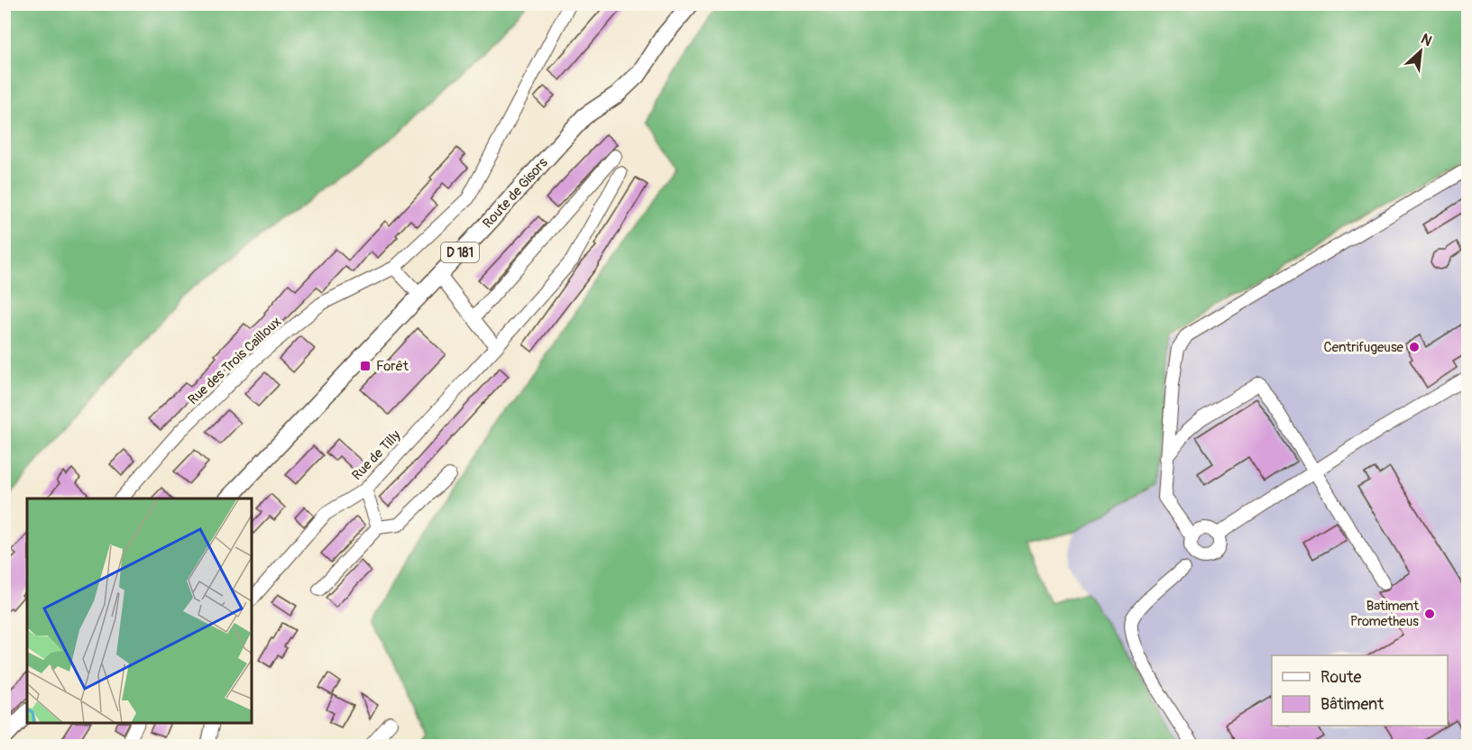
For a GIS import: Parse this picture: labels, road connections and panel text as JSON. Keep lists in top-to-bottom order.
{
  "streets": {
    "main road": ["Route de Gisors", "D 181"],
    "street": ["Rue des Trois Cailloux", "Rue de Tilly"]
  },
  "places": {
    "other": ["Centrifugeuse", "Batiment Prometheus"],
    "transit": ["Forêt"]
  },
  "legend": ["Route", "Bâtiment"],
  "north": "top right"
}
